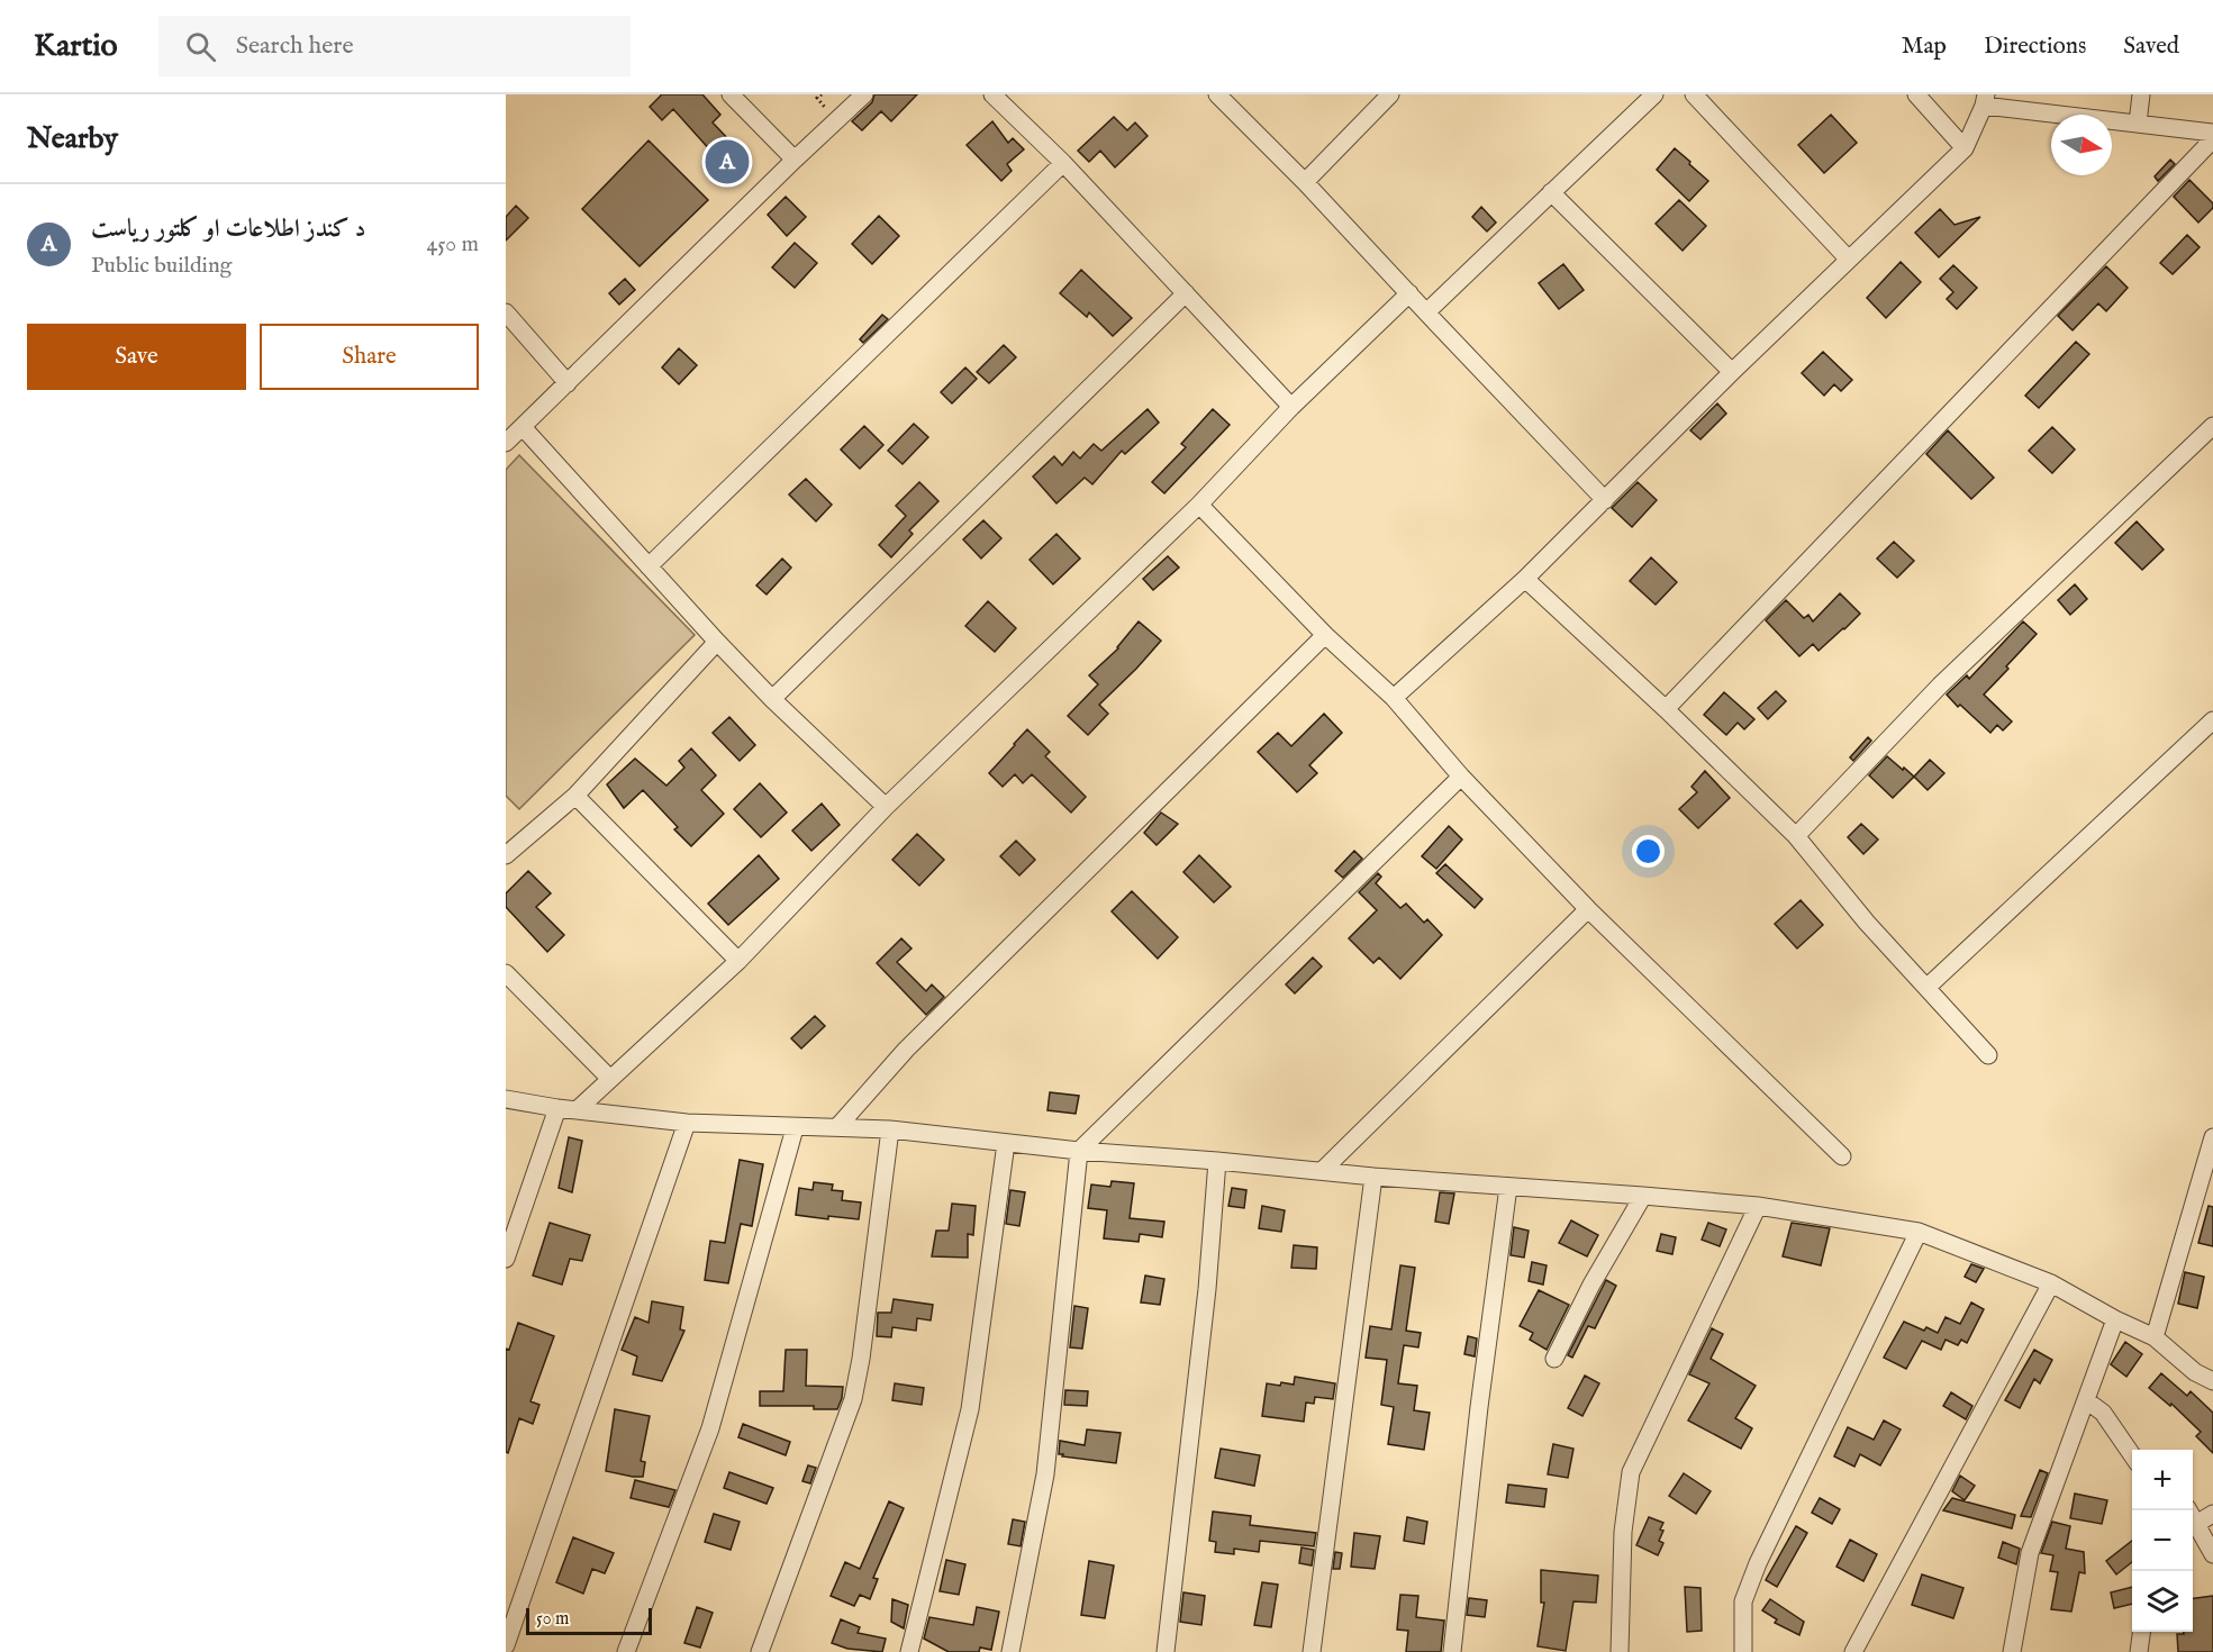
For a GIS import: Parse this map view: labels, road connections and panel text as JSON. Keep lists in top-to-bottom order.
{
  "scale_bar": "50 m",
  "north": "right",
  "page": {
    "header": "Kartio",
    "search": "Search here",
    "nav": ["Map", "Directions", "Saved"],
    "heading": "Nearby",
    "pins": "A",
    "list": [
      {
        "mark": "A",
        "name": "د کندز اطلاعات او کلتور ریاست",
        "note": "Public building",
        "value": "450 m"
      }
    ],
    "buttons": ["Save", "Share"],
    "map_buttons": ["+", "−"],
    "scale": "50 m"
  }
}
